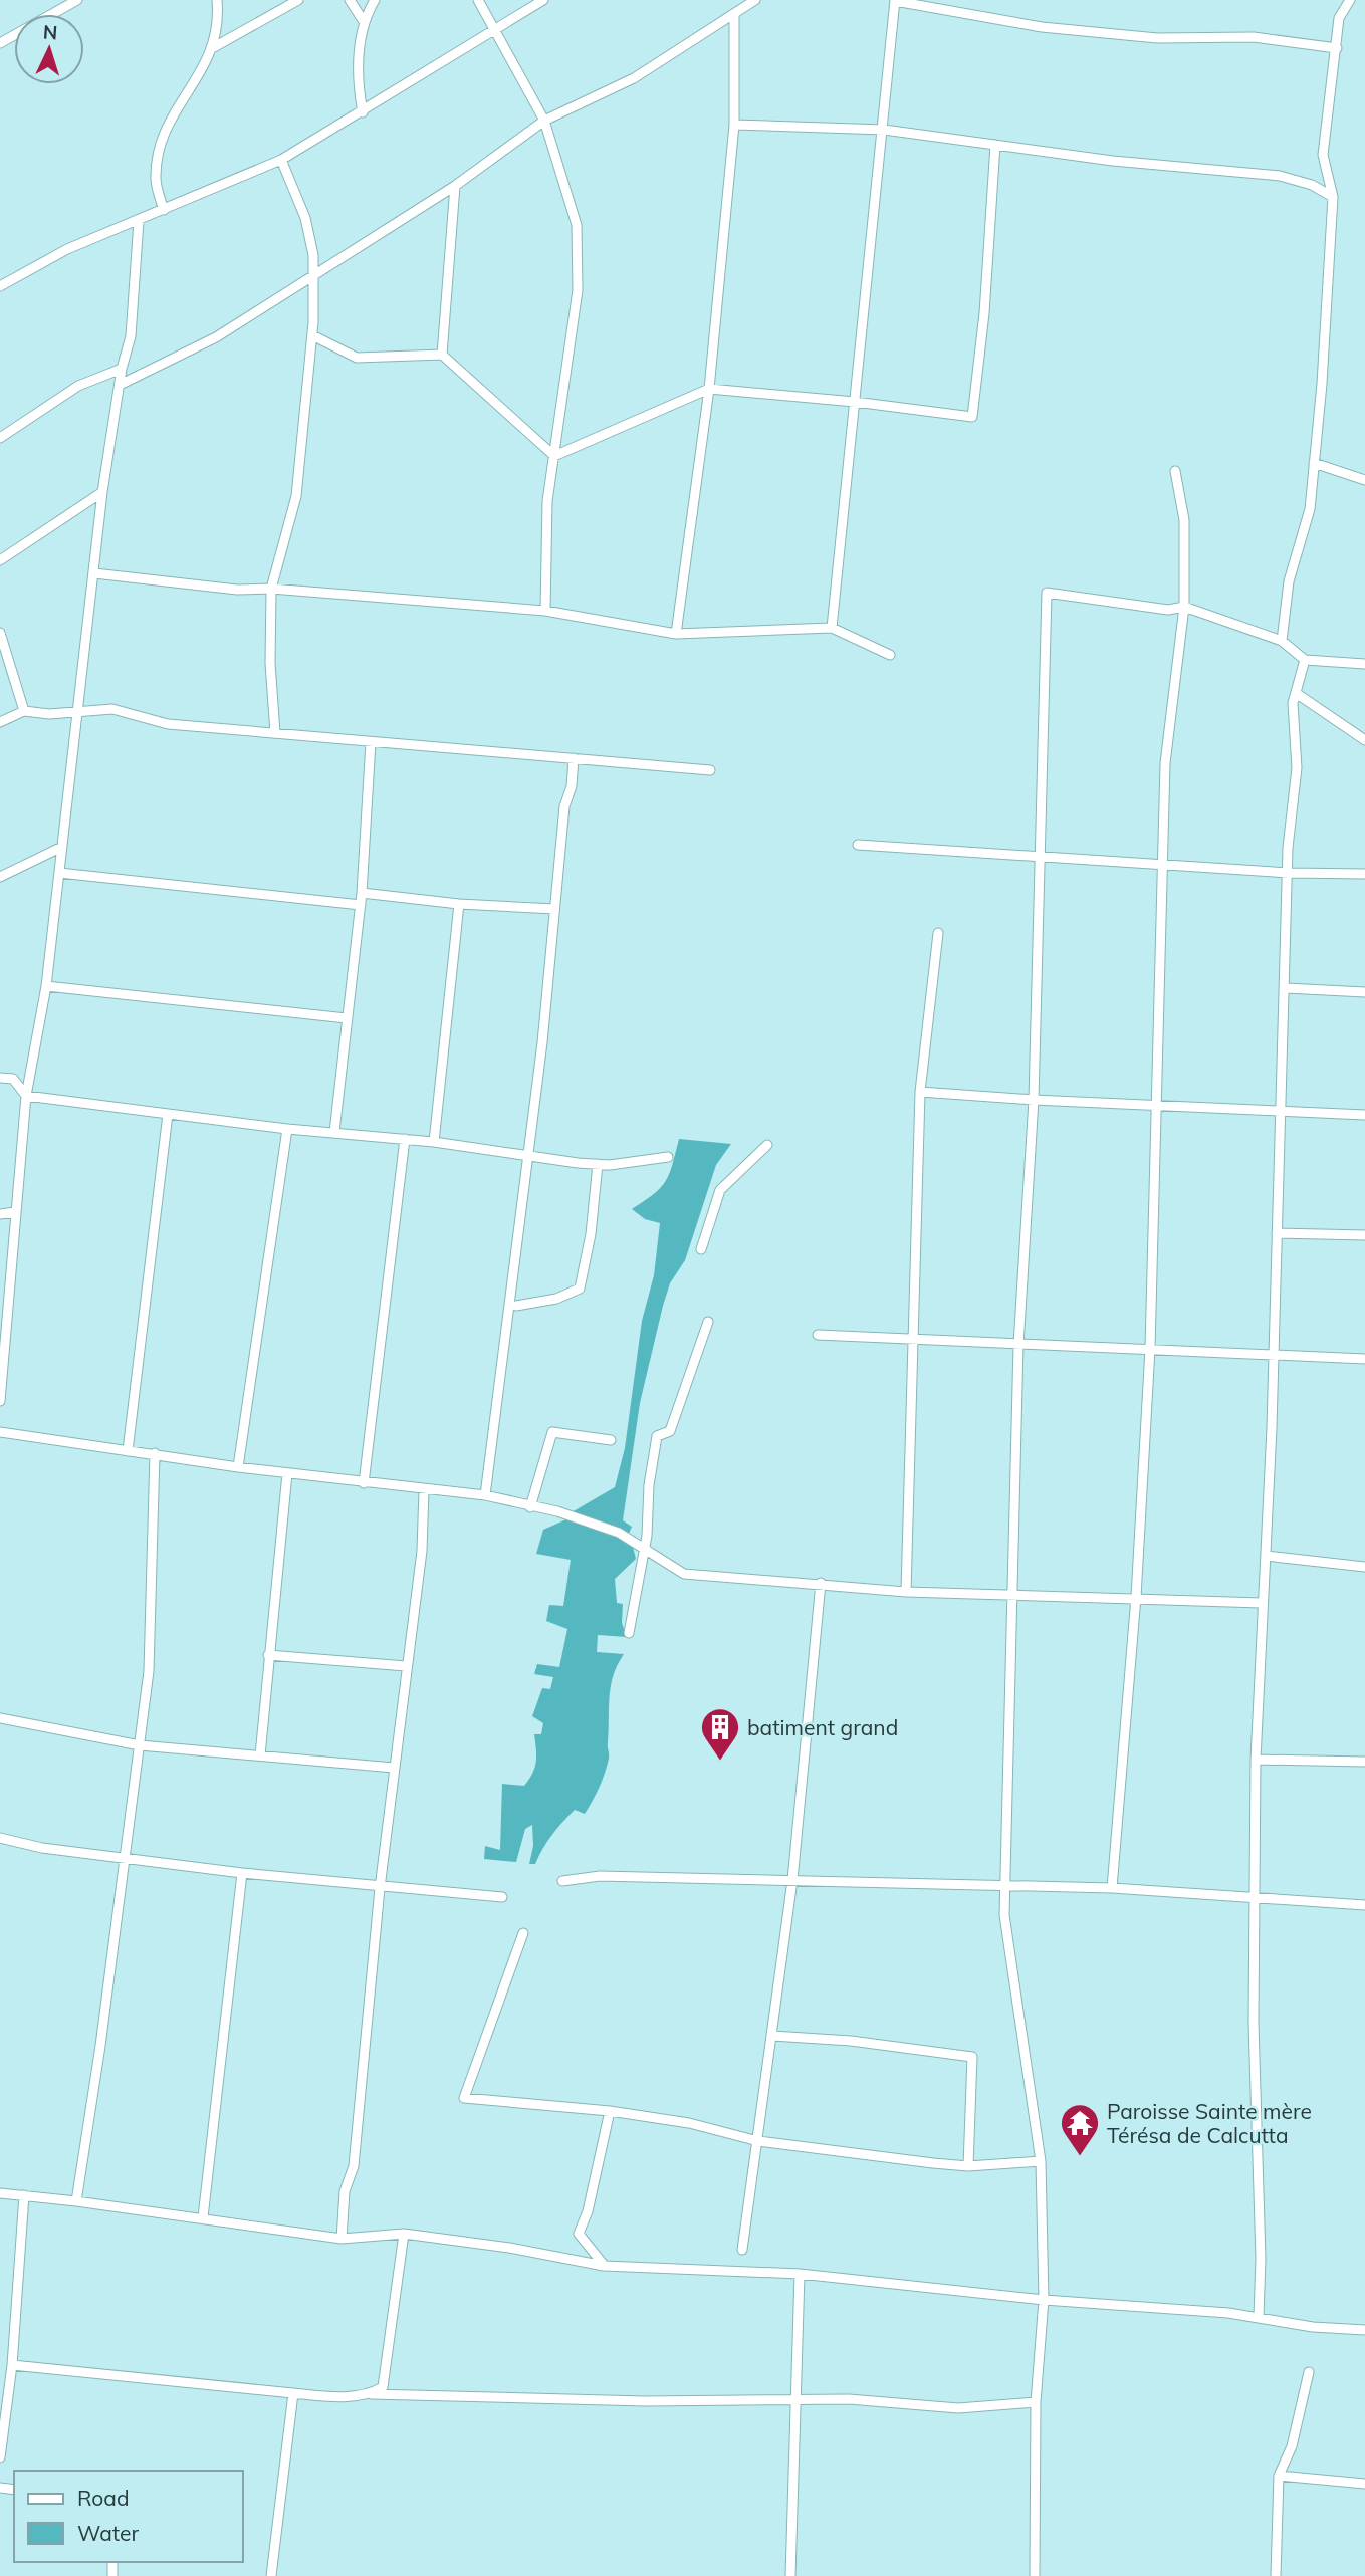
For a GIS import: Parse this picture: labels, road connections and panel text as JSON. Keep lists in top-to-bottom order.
{
  "places": {
    "building": ["batiment grand"],
    "temple": ["Paroisse Sainte mère Térésa de Calcutta"]
  },
  "legend": ["Road", "Water"],
  "north": "top"
}
